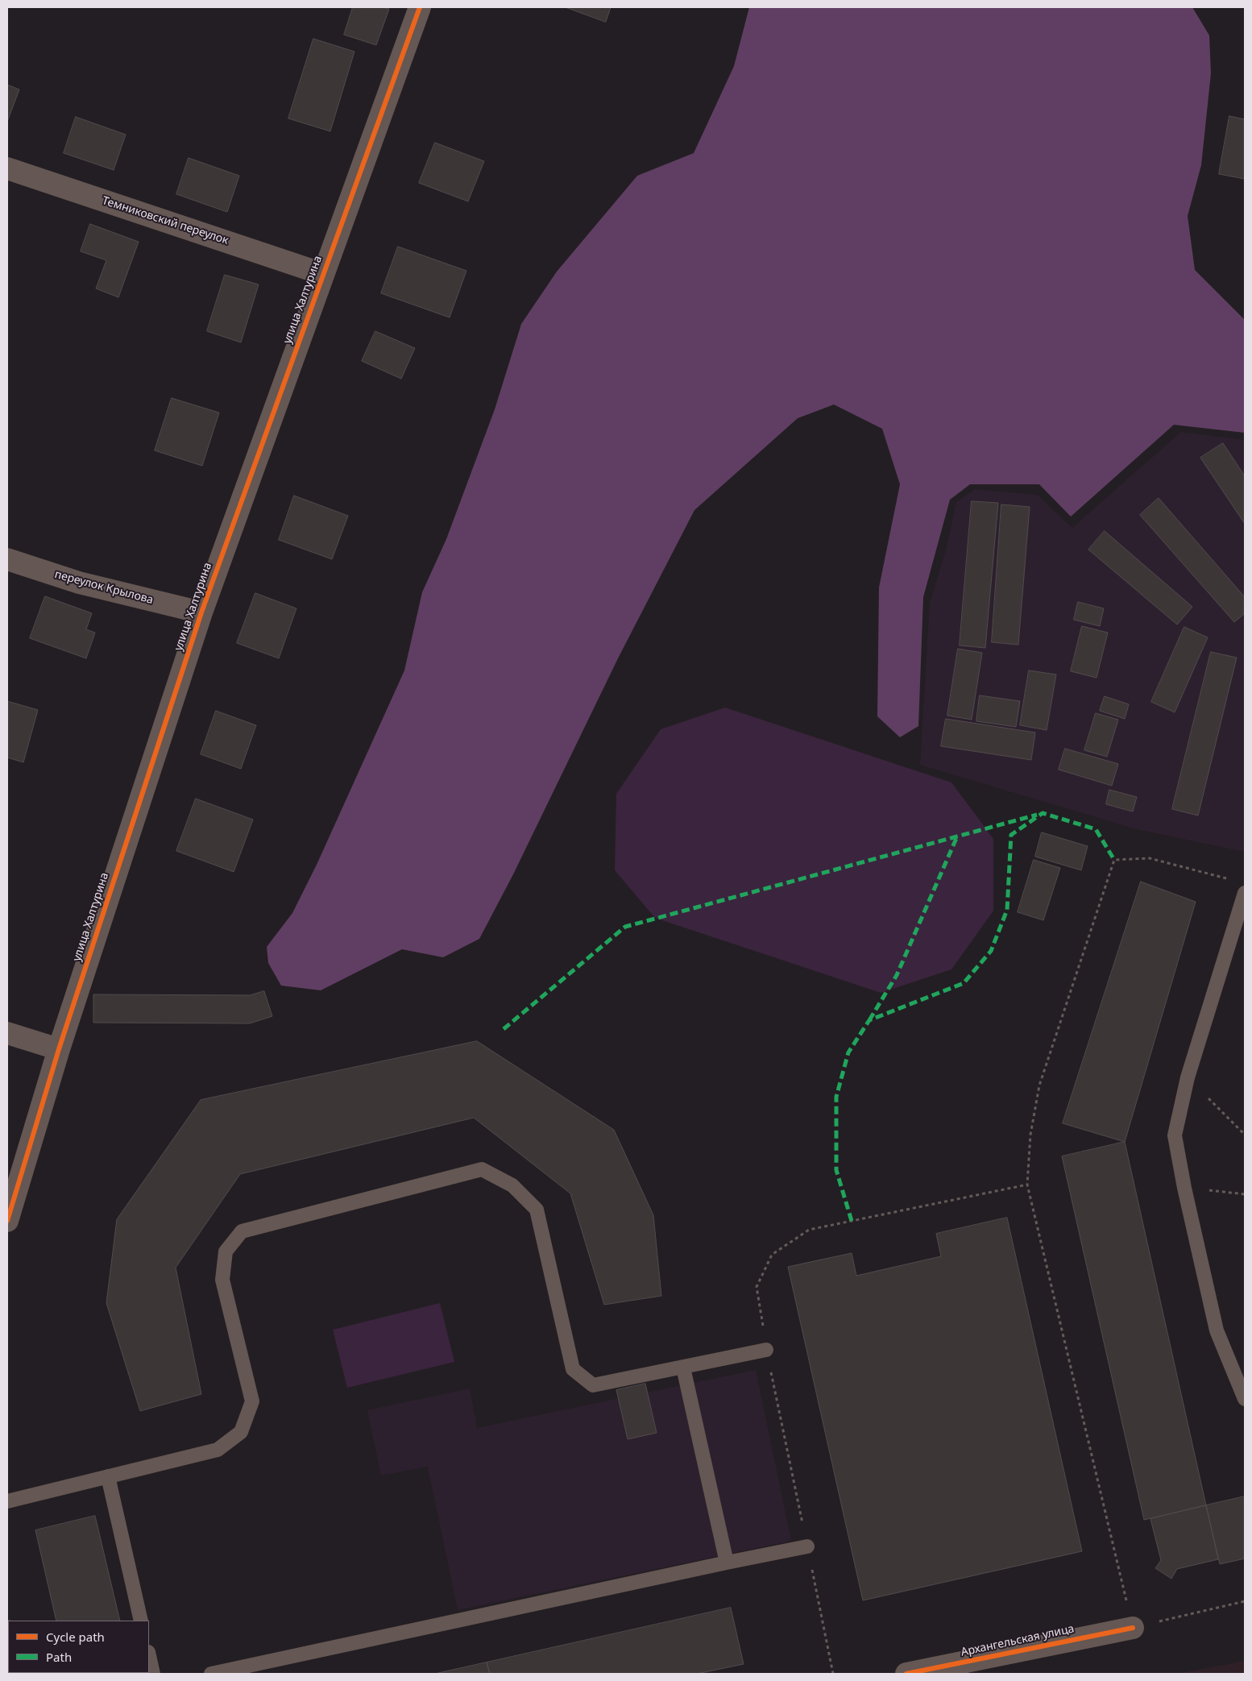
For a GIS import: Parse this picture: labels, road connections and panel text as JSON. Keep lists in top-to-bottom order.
{
  "streets": {
    "street": [
      "Темниковский переулок",
      "улица Халтурина",
      "переулок Крылова",
      "Архангельская улица"
    ]
  },
  "crossings": [
    ["Темниковский переулок", "улица Халтурина"],
    ["улица Халтурина", "переулок Крылова"]
  ],
  "legend": ["Cycle path", "Path"]
}
